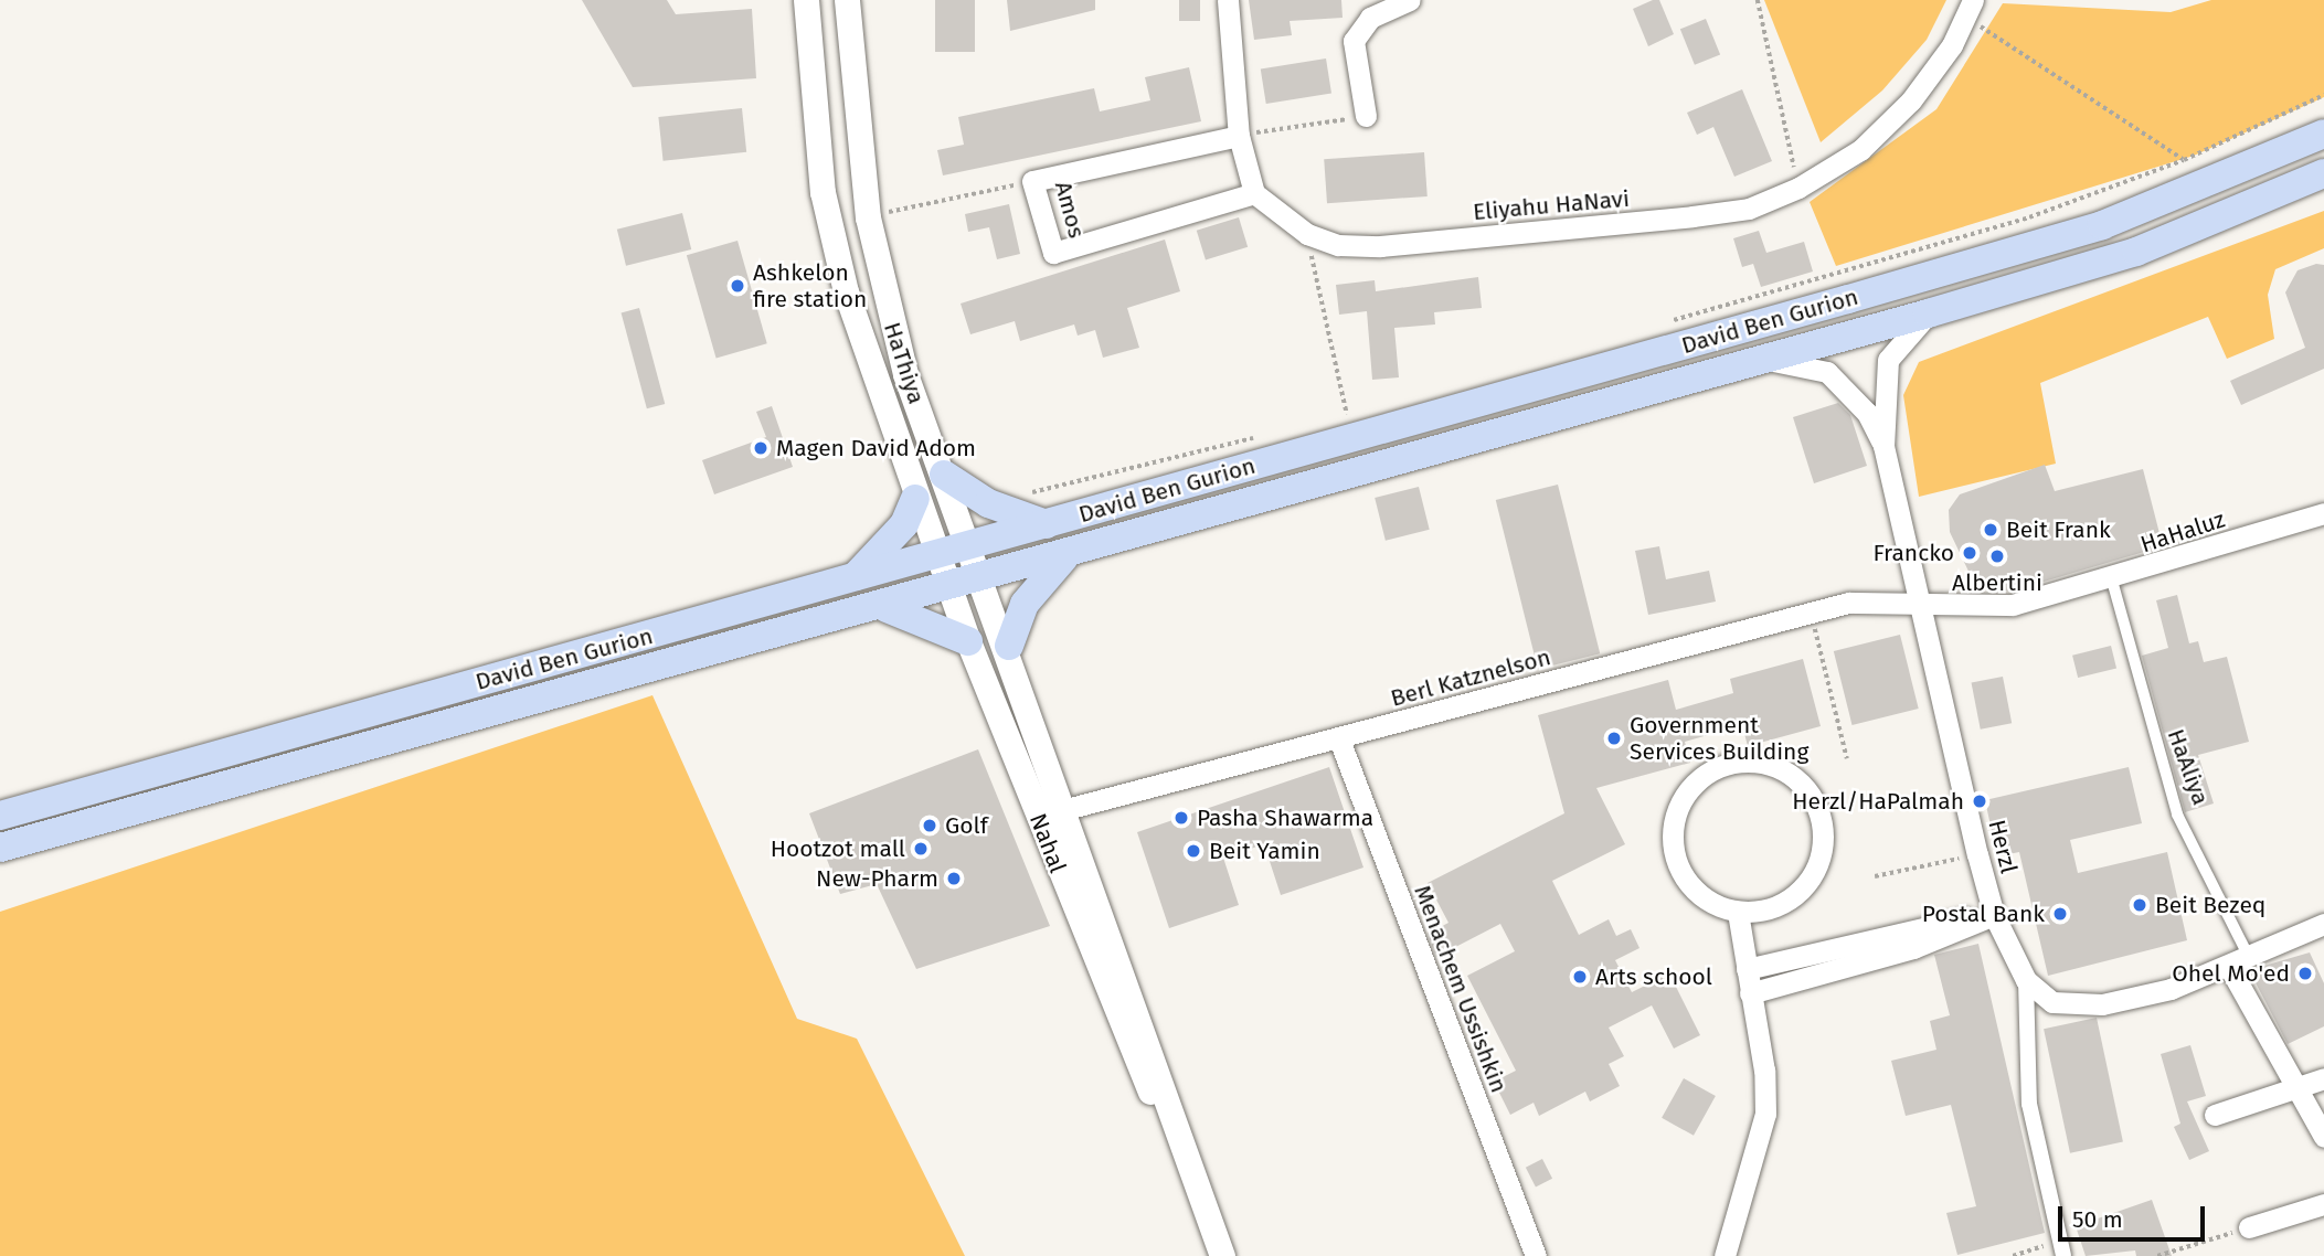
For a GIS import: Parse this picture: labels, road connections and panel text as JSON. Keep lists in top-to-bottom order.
{
  "streets": {
    "main road": ["David Ben Gurion"],
    "street": [
      "Eliyahu HaNavi",
      "Amos",
      "HaThiya",
      "HaHaluz",
      "Berl Katznelson",
      "Nahal",
      "Herzl",
      "Menachem Ussishkin"
    ],
    "lane": ["HaAliya"]
  },
  "crossings": [
    ["Eliyahu HaNavi", "Amos"],
    ["David Ben Gurion", "HaThiya"],
    ["David Ben Gurion", "Nahal"],
    ["David Ben Gurion", "Herzl"],
    ["HaThiya", "Nahal"],
    ["HaHaluz", "Berl Katznelson"],
    ["HaHaluz", "HaAliya"],
    ["HaHaluz", "Herzl"],
    ["Berl Katznelson", "Nahal"],
    ["Berl Katznelson", "Herzl"],
    ["Berl Katznelson", "Menachem Ussishkin"]
  ],
  "places": [
    "Ashkelon fire station",
    "Magen David Adom",
    "Beit Frank",
    "Francko",
    "Albertini",
    "Government Services Building",
    "Herzl/HaPalmah",
    "Pasha Shawarma",
    "Golf",
    "Hootzot mall",
    "Beit Yamin",
    "New-Pharm",
    "Beit Bezeq",
    "Postal Bank",
    "Ohel Mo'ed",
    "Arts school"
  ],
  "scale_bar": "50 m"
}
